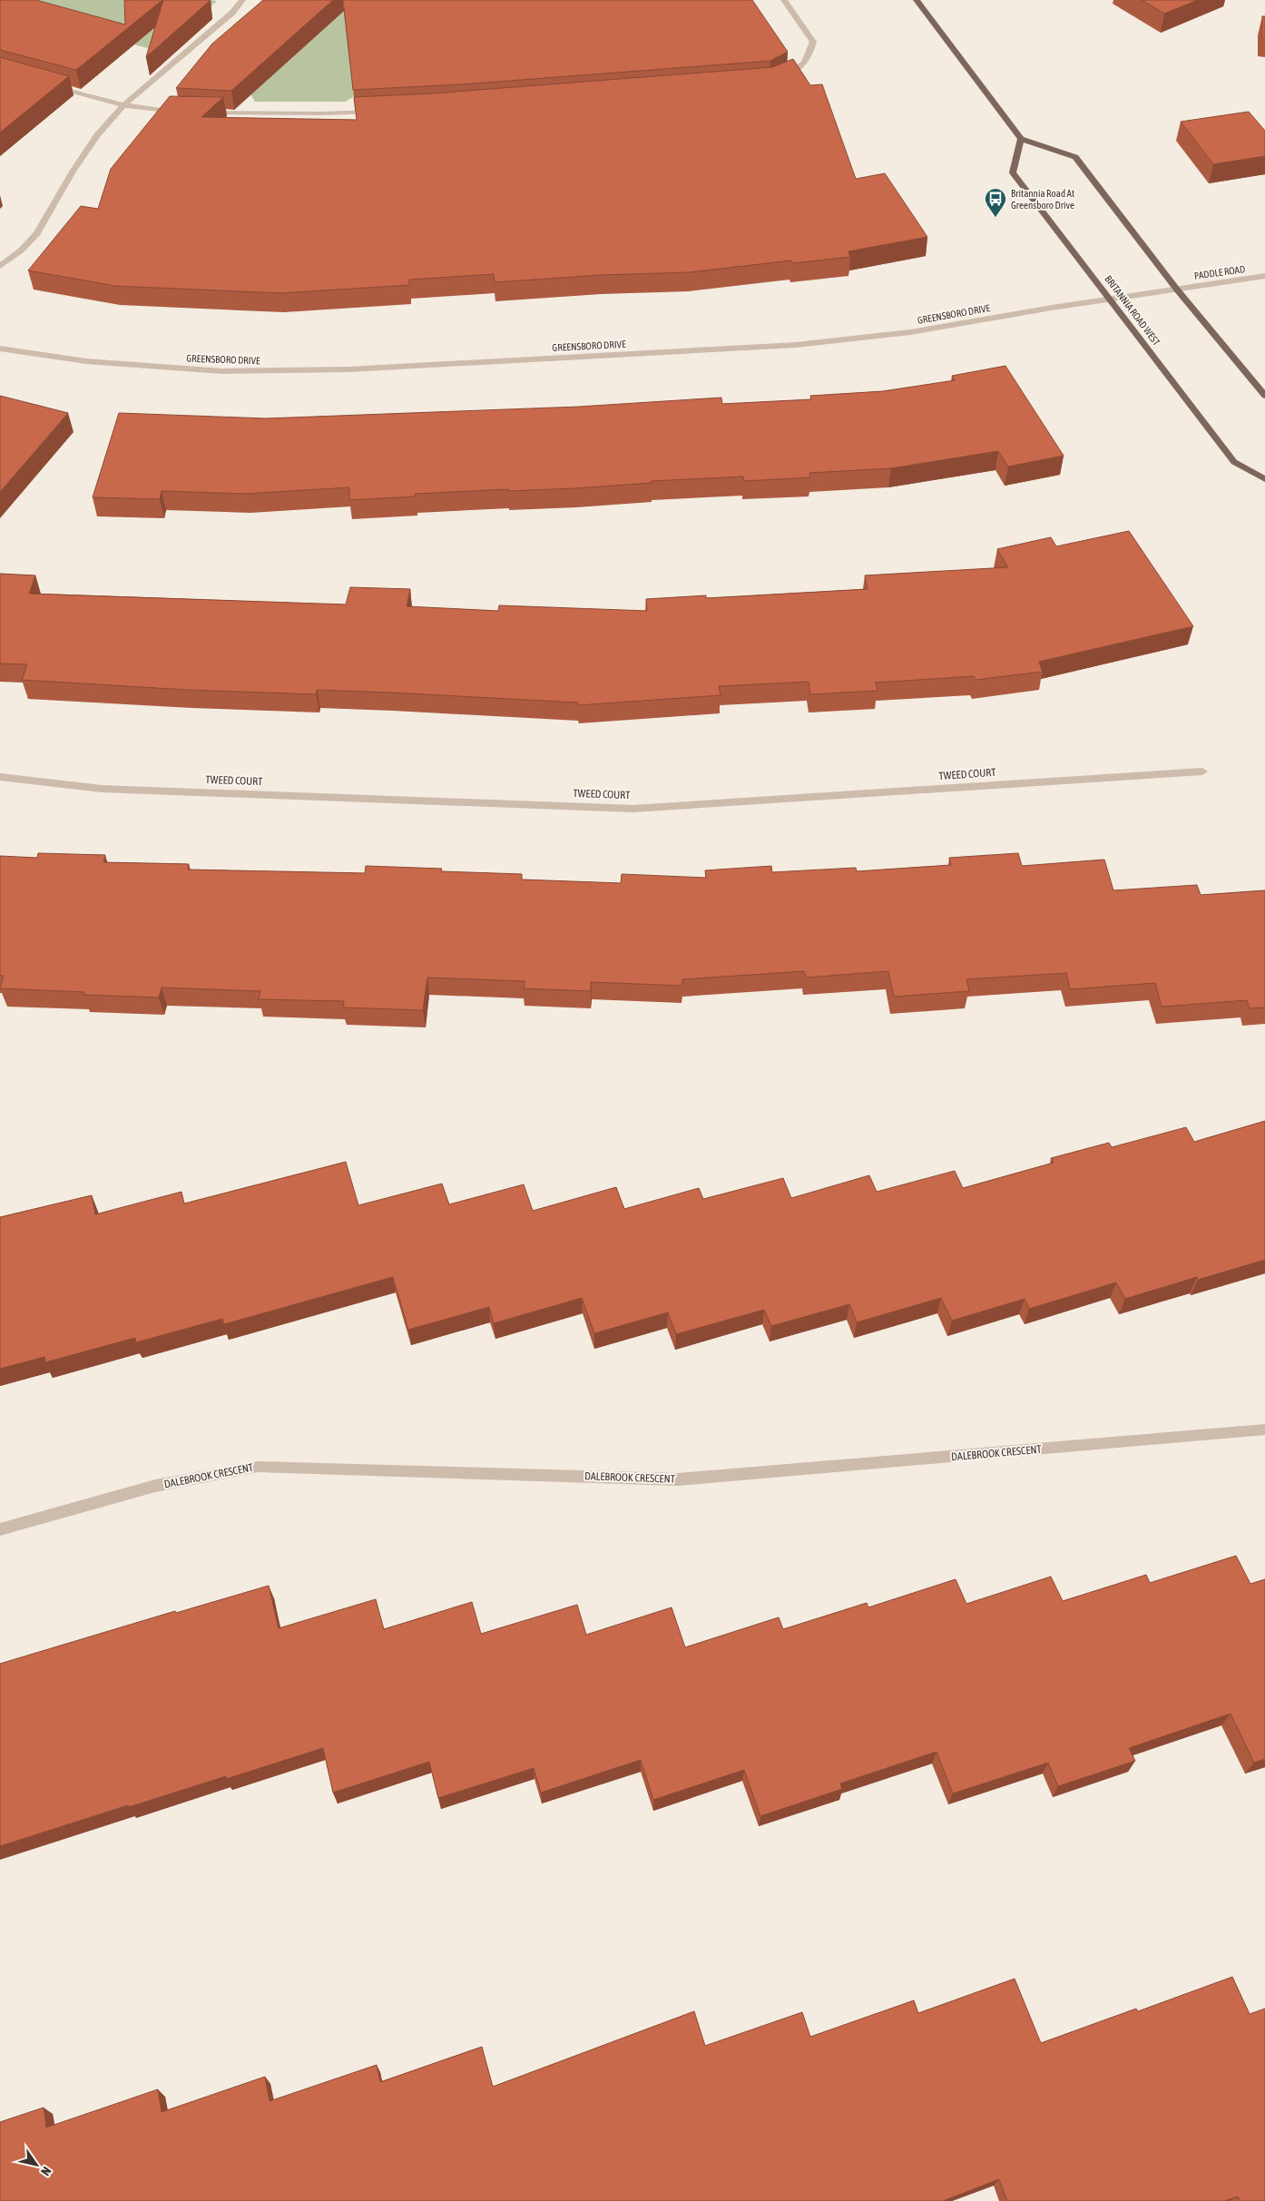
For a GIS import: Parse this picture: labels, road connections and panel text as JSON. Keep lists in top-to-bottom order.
{
  "streets": {
    "main road": ["BRITANNIA ROAD WEST"],
    "street": [
      "PADDLE ROAD",
      "GREENSBORO DRIVE",
      "TWEED COURT",
      "DALEBROOK CRESCENT"
    ]
  },
  "crossings": [
    ["PADDLE ROAD", "GREENSBORO DRIVE"],
    ["BRITANNIA ROAD WEST", "GREENSBORO DRIVE"]
  ],
  "places": {
    "bus stop": ["Britannia Road At Greensboro Drive"]
  },
  "north": "bottom right"
}
